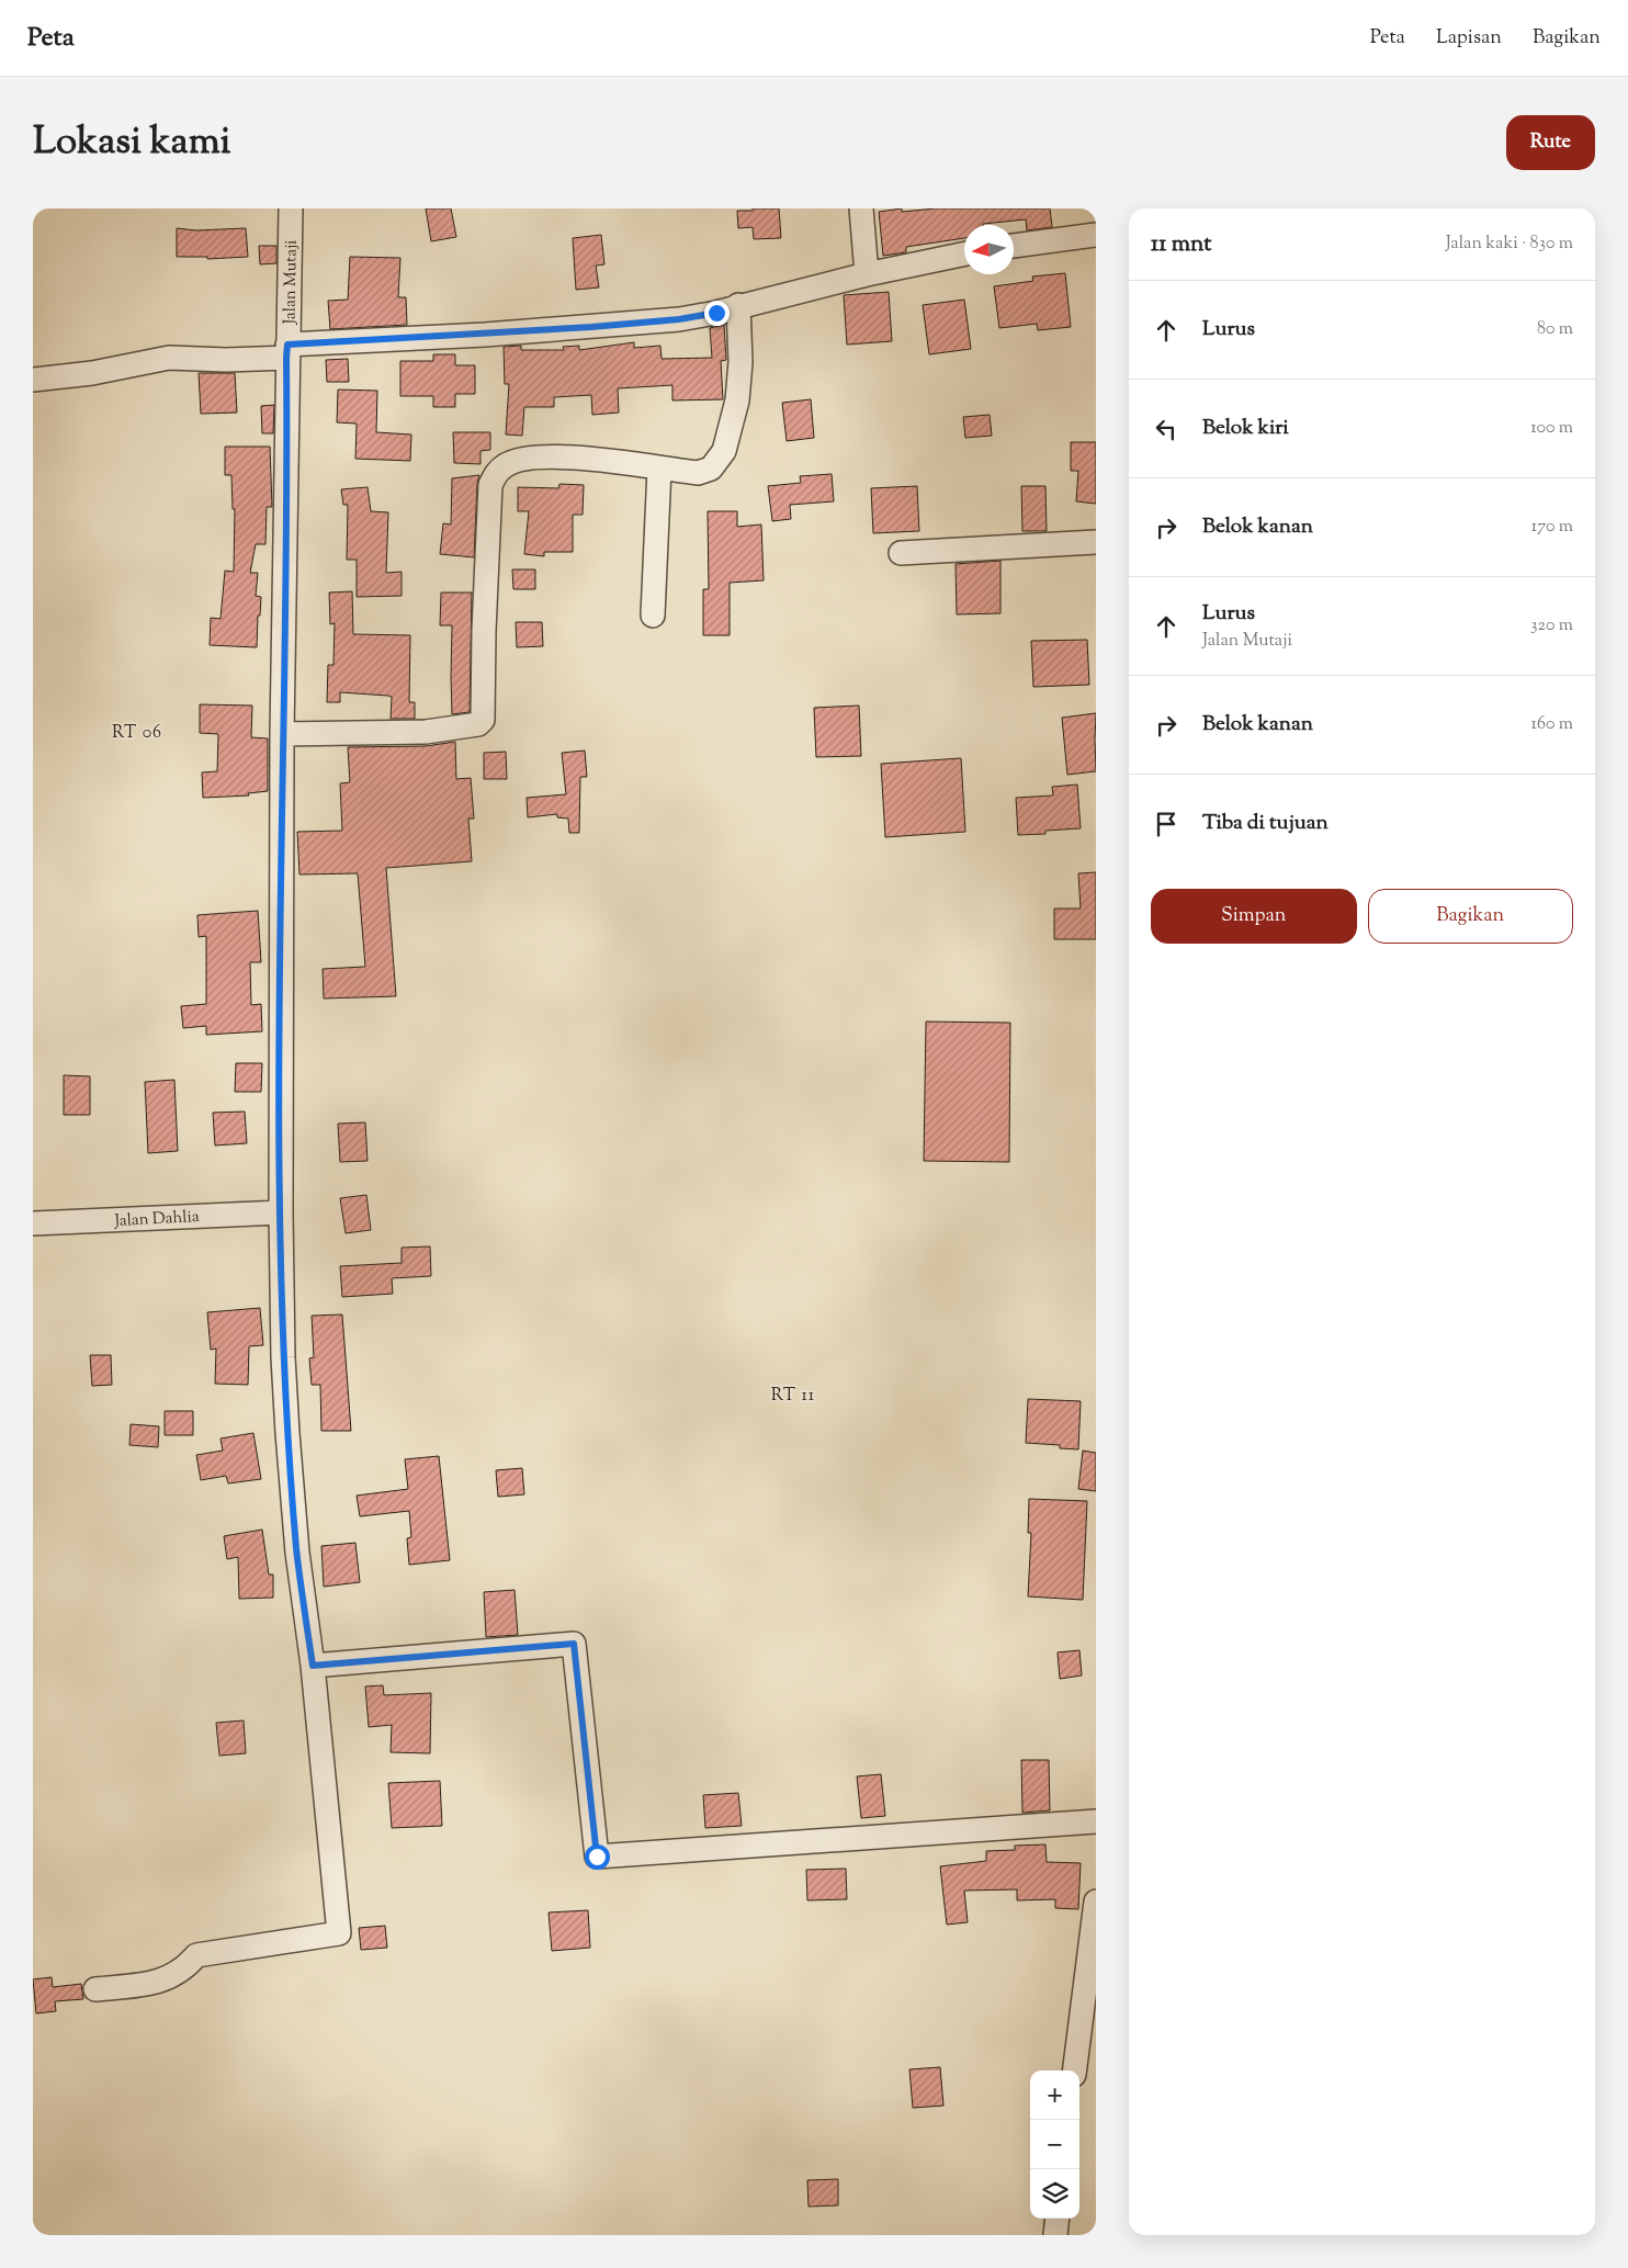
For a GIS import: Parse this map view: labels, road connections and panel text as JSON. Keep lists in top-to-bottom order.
{
  "streets": {
    "street": ["Jalan Mutaji", "Jalan Dahlia"]
  },
  "crossings": [
    ["Jalan Mutaji", "Jalan Dahlia"]
  ],
  "districts": ["RT 06", "RT 11"],
  "north": "left",
  "page": {
    "header": "Peta",
    "nav": ["Peta", "Lapisan", "Bagikan"],
    "title": "Lokasi kami",
    "buttons": [
      "Rute",
      ["Simpan", "Bagikan"]
    ],
    "heading": ["11 mnt", "Jalan kaki · 830 m"],
    "list": [
      ["Lurus", "80 m"],
      ["Belok kiri", "100 m"],
      ["Belok kanan", "170 m"],
      ["Lurus", "Jalan Mutaji", "320 m"],
      ["Belok kanan", "160 m"],
      "Tiba di tujuan"
    ],
    "map_buttons": ["+", "−"]
  }
}
